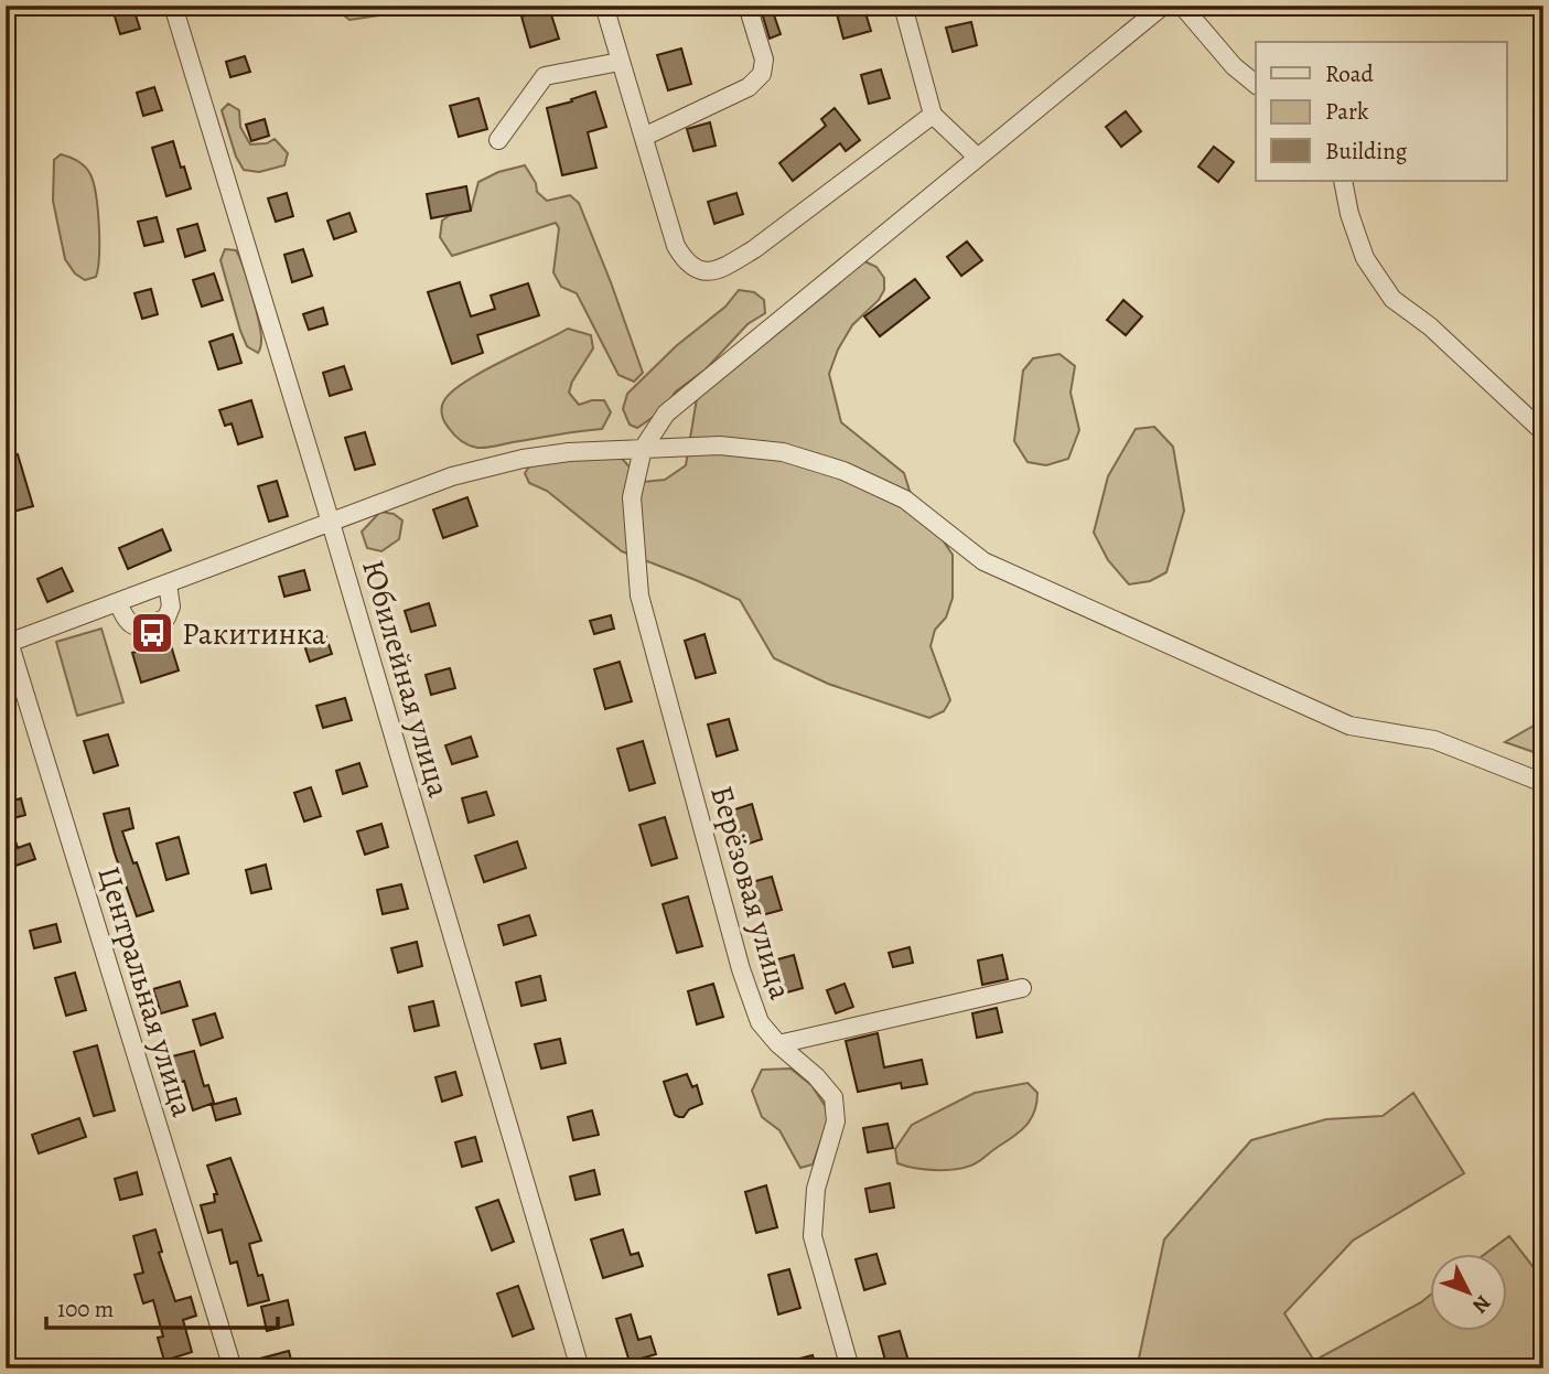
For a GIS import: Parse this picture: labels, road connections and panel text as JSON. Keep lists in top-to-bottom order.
{
  "streets": {
    "street": ["Юбилейная улица", "Берёзовая улица", "Центральная улица"]
  },
  "places": {
    "bus stop": ["Ракитинка"]
  },
  "legend": ["Road", "Park", "Building"],
  "scale_bar": "100 m",
  "north": "bottom right"
}
